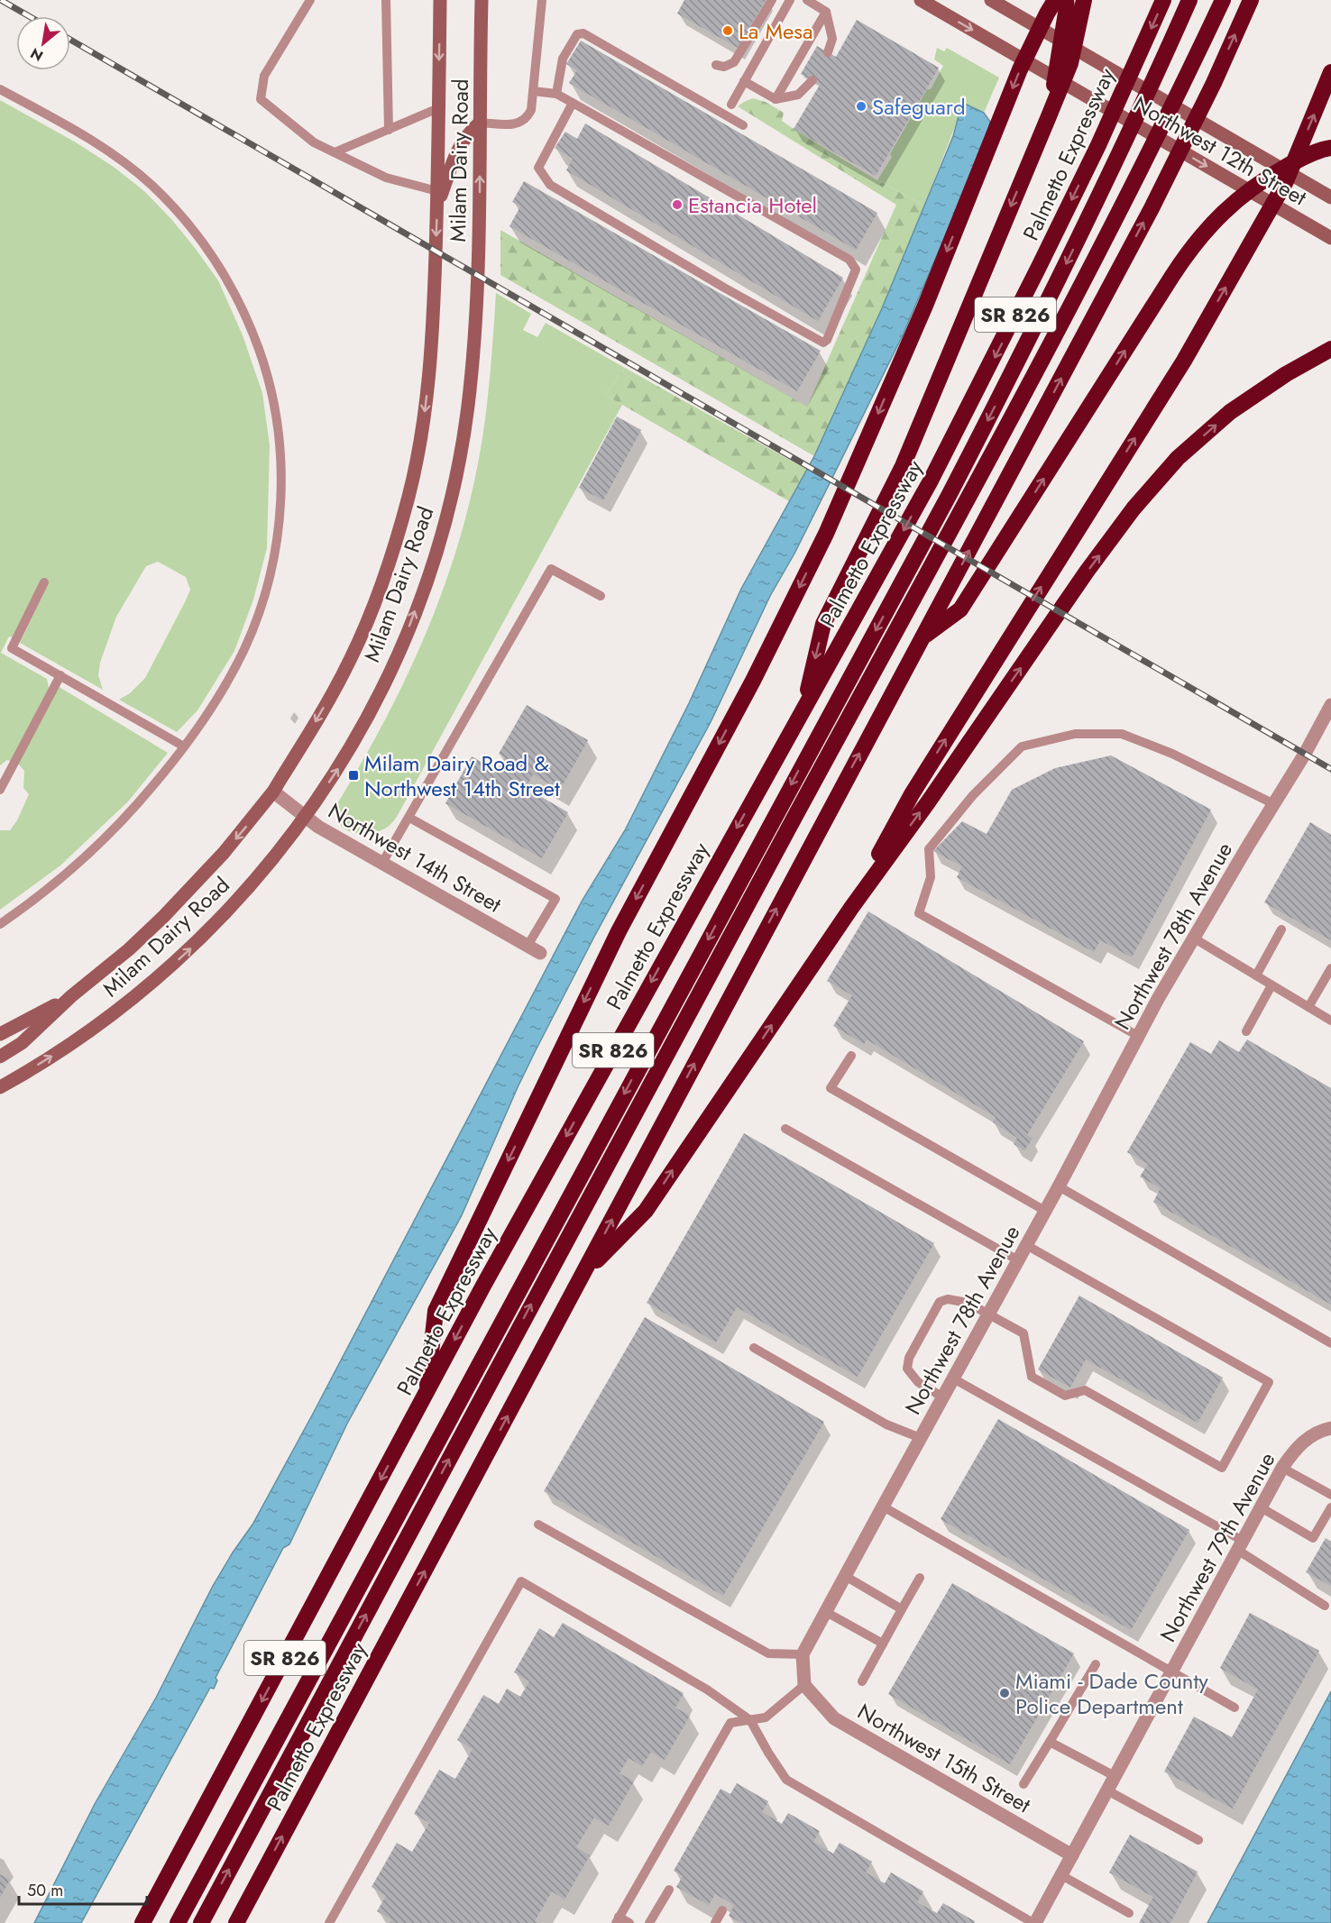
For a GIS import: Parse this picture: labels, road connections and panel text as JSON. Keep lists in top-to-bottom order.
{
  "streets": {
    "highway": ["Palmetto Expressway", "SR 826"],
    "main road": ["Northwest 12th Street", "Milam Dairy Road"],
    "street": [
      "Northwest 14th Street",
      "Northwest 78th Avenue",
      "Northwest 79th Avenue",
      "Northwest 15th Street"
    ]
  },
  "crossings": [
    ["Milam Dairy Road", "Northwest 14th Street"],
    ["Northwest 78th Avenue", "Northwest 15th Street"],
    ["Northwest 79th Avenue", "Northwest 15th Street"]
  ],
  "places": {
    "other": [
      "La Mesa",
      "Safeguard",
      "Estancia Hotel",
      "Miami - Dade County Police Department"
    ],
    "transit": ["Milam Dairy Road & Northwest 14th Street"]
  },
  "scale_bar": "50 m",
  "north": "bottom left"
}
